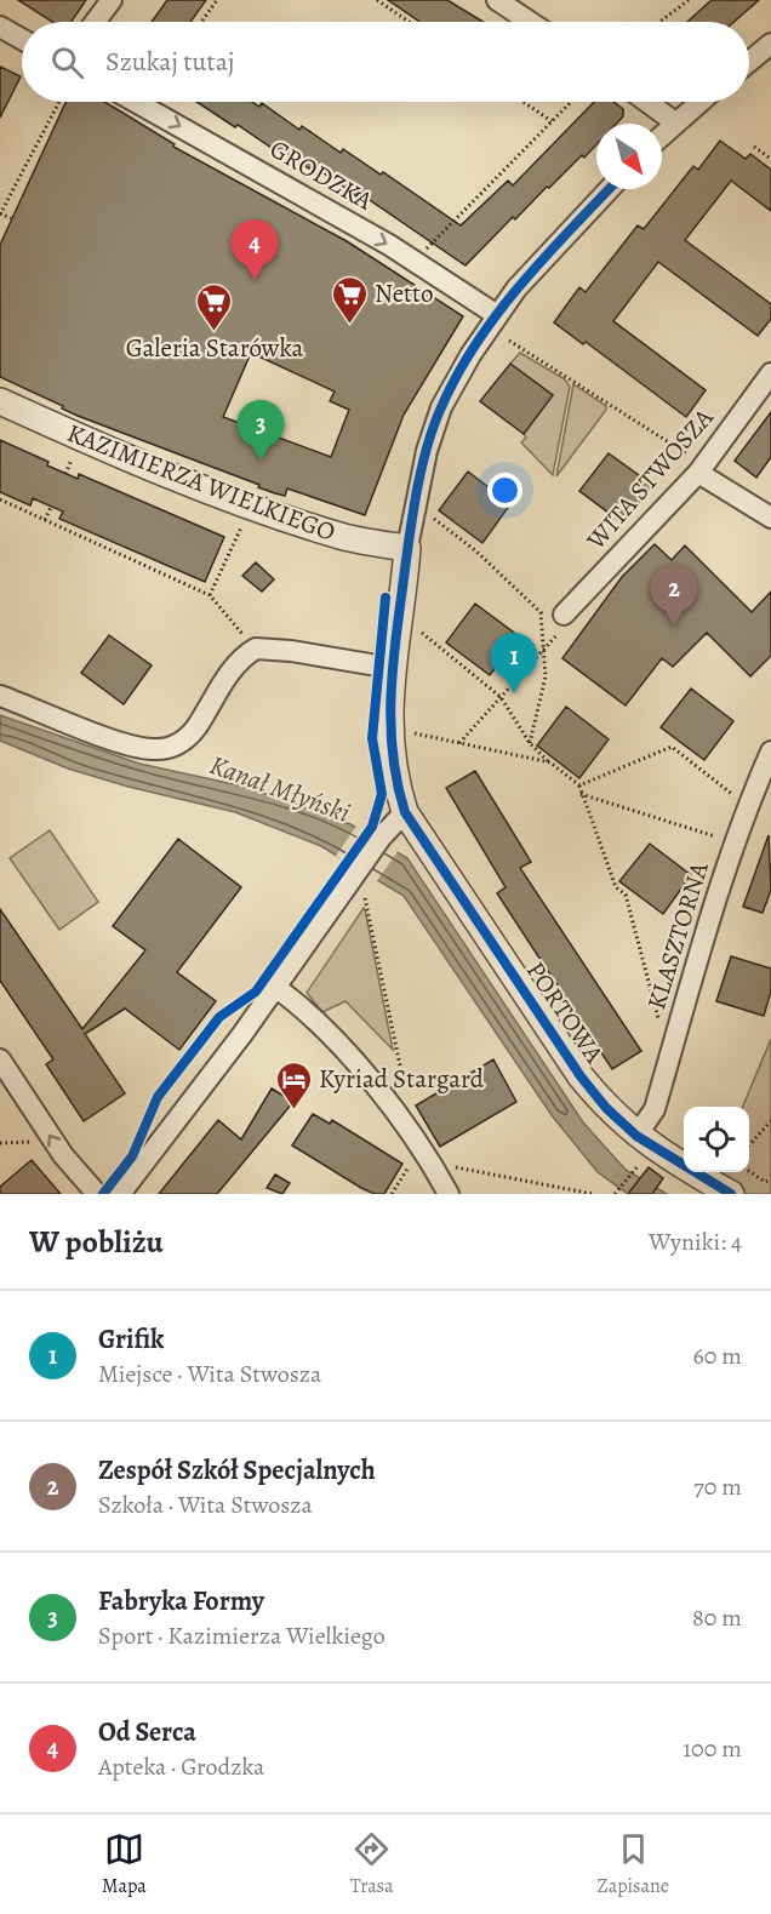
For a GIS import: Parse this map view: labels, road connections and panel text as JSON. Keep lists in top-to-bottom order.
{
  "streets": {
    "street": [
      "GRODZKA",
      "WITA STWOSZA",
      "KAZIMIERZA WIELKIEGO",
      "KLASZTORNA",
      "PORTOWA"
    ]
  },
  "crossings": [
    ["KAZIMIERZA WIELKIEGO", "PORTOWA"],
    ["KLASZTORNA", "PORTOWA"]
  ],
  "one_way": ["GRODZKA"],
  "water": ["Kanał Młyński"],
  "places": {
    "supermarket": ["Netto", "Galeria Starówka"],
    "hotel": ["Kyriad Stargard"]
  },
  "north": "bottom right",
  "page": {
    "search": "Szukaj tutaj",
    "pins": [
      "4",
      "3",
      "2",
      "1"
    ],
    "heading": ["W pobliżu", "Wyniki: 4"],
    "list": [
      {
        "mark": "1",
        "name": "Grifik",
        "note": "Miejsce · Wita Stwosza",
        "value": "60 m"
      },
      {
        "mark": "2",
        "name": "Zespół Szkół Specjalnych",
        "note": "Szkoła · Wita Stwosza",
        "value": "70 m"
      },
      {
        "mark": "3",
        "name": "Fabryka Formy",
        "note": "Sport · Kazimierza Wielkiego",
        "value": "80 m"
      },
      {
        "mark": "4",
        "name": "Od Serca",
        "note": "Apteka · Grodzka",
        "value": "100 m"
      }
    ],
    "nav": ["Mapa", "Trasa", "Zapisane"]
  }
}
